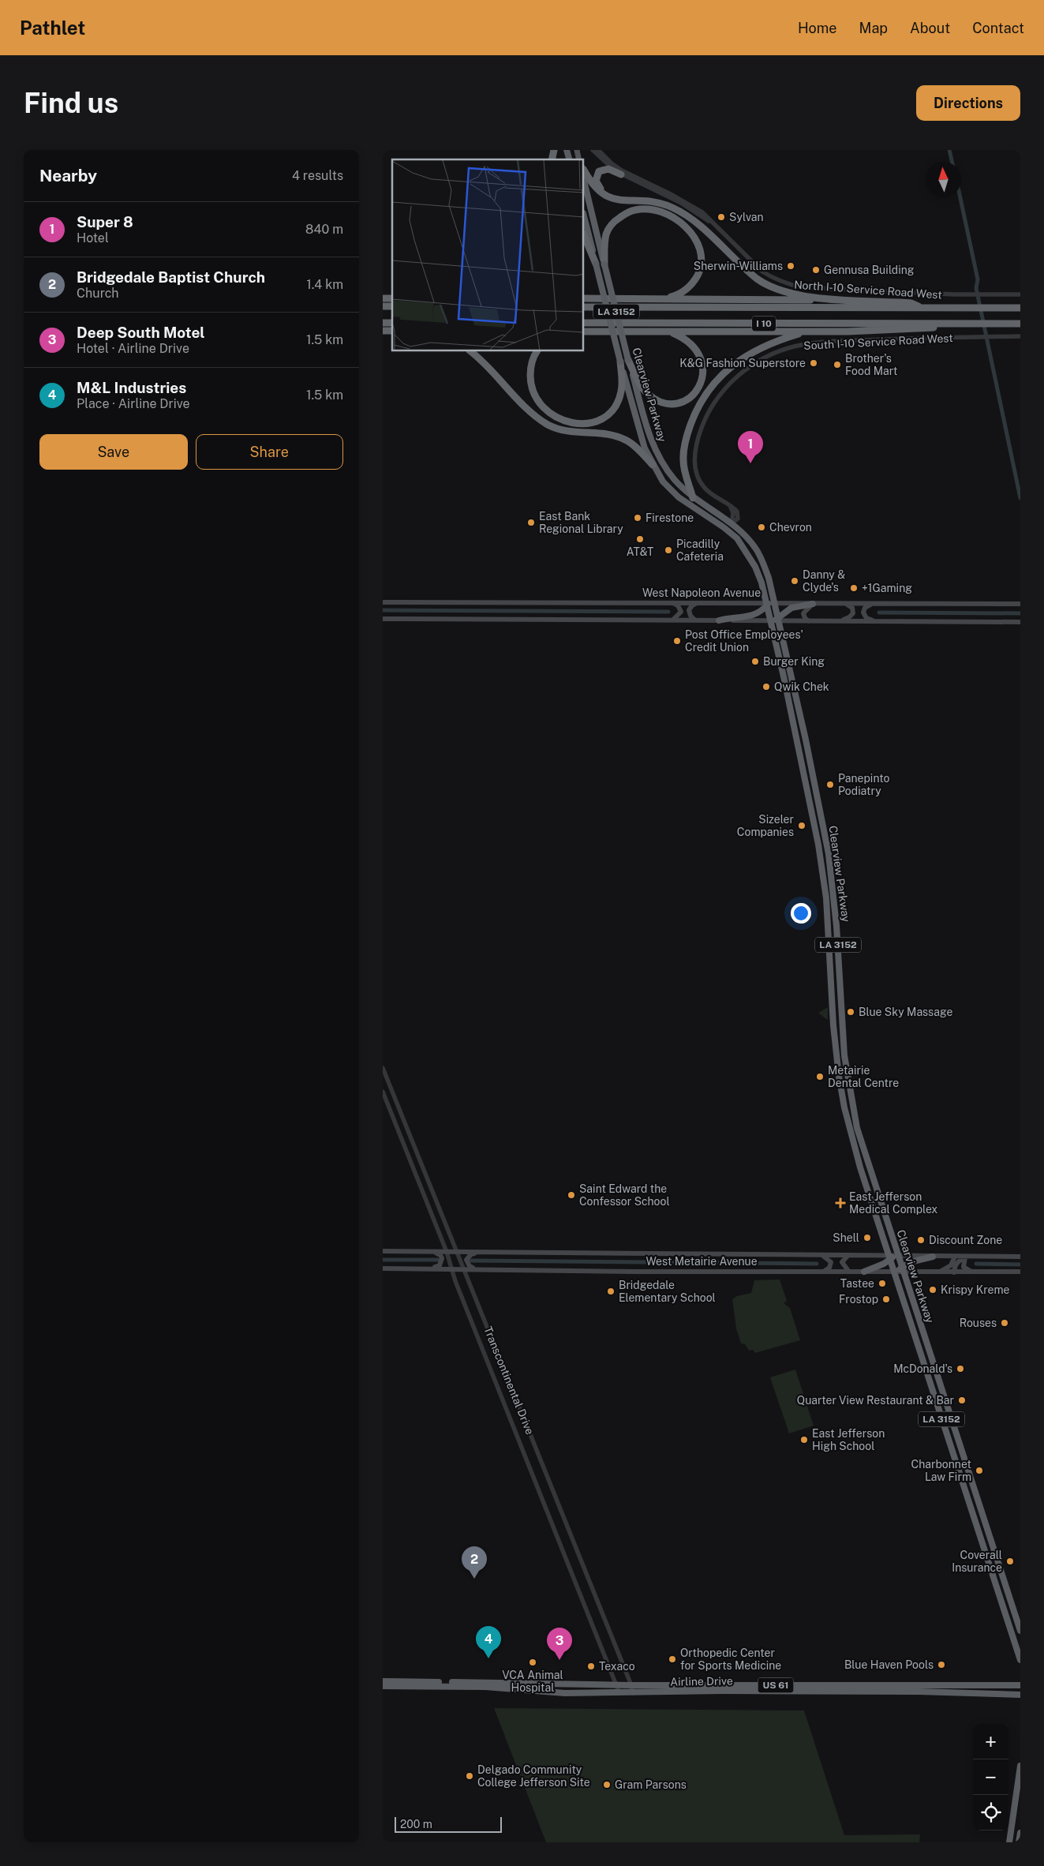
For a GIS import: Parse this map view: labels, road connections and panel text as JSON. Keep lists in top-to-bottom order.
{
  "streets": {
    "highway": [
      "LA 3152",
      "I 10",
      "Clearview Parkway",
      "Airline Drive",
      "US 61"
    ],
    "main road": ["West Napoleon Avenue", "West Metairie Avenue"],
    "street": ["North I-10 Service Road West", "South I-10 Service Road West", "Transcontinental Drive"]
  },
  "crossings": [
    ["South I-10 Service Road West", "Clearview Parkway"],
    ["Clearview Parkway", "West Napoleon Avenue"],
    ["Clearview Parkway", "West Metairie Avenue"],
    ["West Metairie Avenue", "Transcontinental Drive"],
    ["Transcontinental Drive", "Airline Drive"]
  ],
  "places": {
    "other": [
      "Sylvan",
      "Sherwin-Williams",
      "Gennusa Building",
      "K&G Fashion Superstore",
      "Brother's Food Mart",
      "Firestone",
      "East Bank Regional Library",
      "Chevron",
      "AT&T",
      "Picadilly Cafeteria",
      "Danny & Clyde's",
      "+1Gaming",
      "Post Office Employees' Credit Union",
      "Burger King",
      "Qwik Chek",
      "Panepinto Podiatry",
      "Sizeler Companies",
      "Blue Sky Massage",
      "Metairie Dental Centre",
      "Saint Edward the Confessor School",
      "Shell",
      "Discount Zone",
      "Tastee",
      "Krispy Kreme",
      "Bridgedale Elementary School",
      "Frostop",
      "Rouses",
      "McDonald's",
      "Quarter View Restaurant & Bar",
      "East Jefferson High School",
      "Charbonnet Law Firm",
      "Coverall Insurance",
      "Orthopedic Center for Sports Medicine",
      "VCA Animal Hospital",
      "Blue Haven Pools",
      "Texaco",
      "Delgado Community College Jefferson Site",
      "Gram Parsons"
    ],
    "health": ["East Jefferson Medical Complex"]
  },
  "scale_bar": "200 m",
  "north": "top",
  "page": {
    "header": "Pathlet",
    "nav": [
      "Home",
      "Map",
      "About",
      "Contact"
    ],
    "buttons": [
      "Directions",
      ["Save", "Share"]
    ],
    "title": "Find us",
    "heading": ["Nearby", "4 results"],
    "list": [
      {
        "mark": "1",
        "name": "Super 8",
        "note": "Hotel",
        "value": "840 m"
      },
      {
        "mark": "2",
        "name": "Bridgedale Baptist Church",
        "note": "Church",
        "value": "1.4 km"
      },
      {
        "mark": "3",
        "name": "Deep South Motel",
        "note": "Hotel · Airline Drive",
        "value": "1.5 km"
      },
      {
        "mark": "4",
        "name": "M&L Industries",
        "note": "Place · Airline Drive",
        "value": "1.5 km"
      }
    ],
    "pins": [
      "1",
      "2",
      "4",
      "3"
    ],
    "map_buttons": ["+", "−"],
    "scale": "200 m"
  }
}
